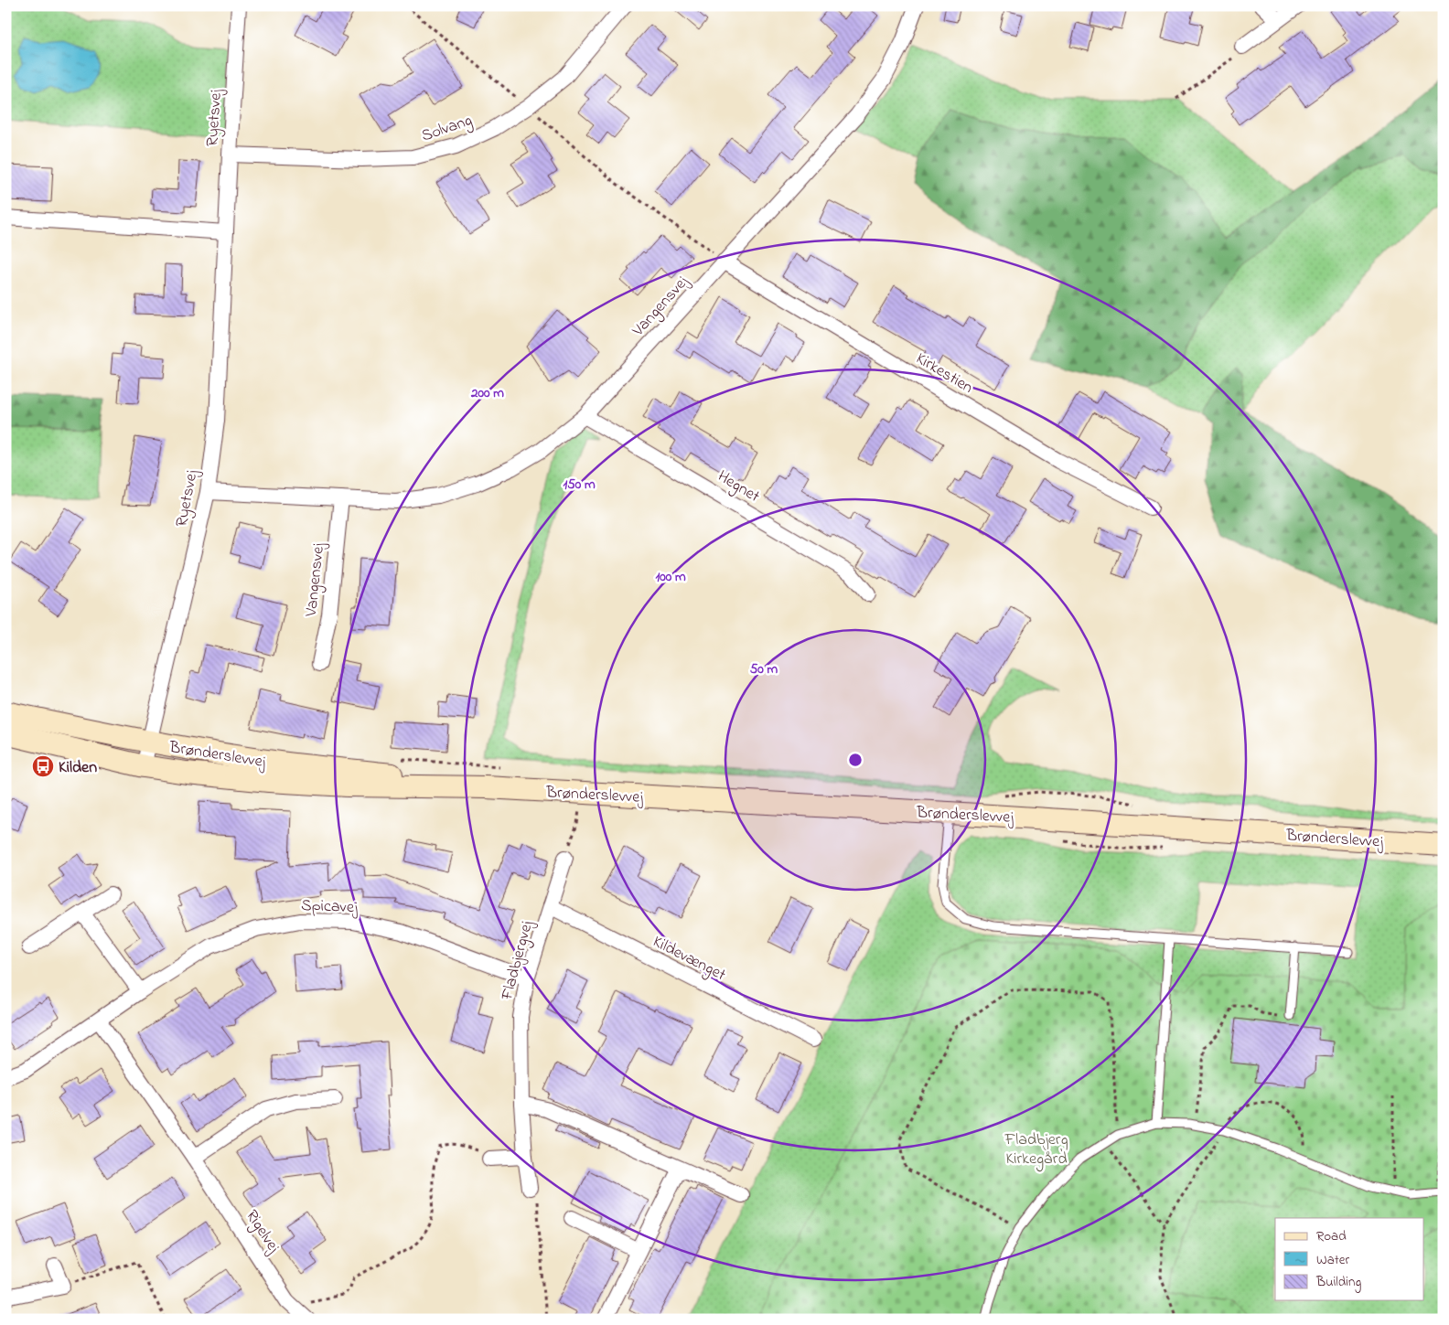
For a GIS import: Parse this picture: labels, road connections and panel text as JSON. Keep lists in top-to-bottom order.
{
  "streets": {
    "main road": ["Brønderslevvej"],
    "street": [
      "Ryetsvej",
      "Solvang",
      "Vangensvej",
      "Kirkestien",
      "Hegnet",
      "Spicavej",
      "Kildevænget",
      "Fladbjergvej",
      "Rigelvej"
    ]
  },
  "crossings": [
    ["Ryetsvej", "Solvang"],
    ["Ryetsvej", "Vangensvej"],
    ["Ryetsvej", "Brønderslevvej"],
    ["Vangensvej", "Kirkestien"],
    ["Vangensvej", "Hegnet"],
    ["Spicavej", "Fladbjergvej"],
    ["Spicavej", "Rigelvej"],
    ["Kildevænget", "Fladbjergvej"]
  ],
  "parks": ["Fladbjerg Kirkegård"],
  "places": {
    "bus stop": ["Kilden"]
  },
  "legend": ["Road", "Water", "Building"],
  "rings": [
    "200 m",
    "150 m",
    "100 m",
    "50 m"
  ]
}
